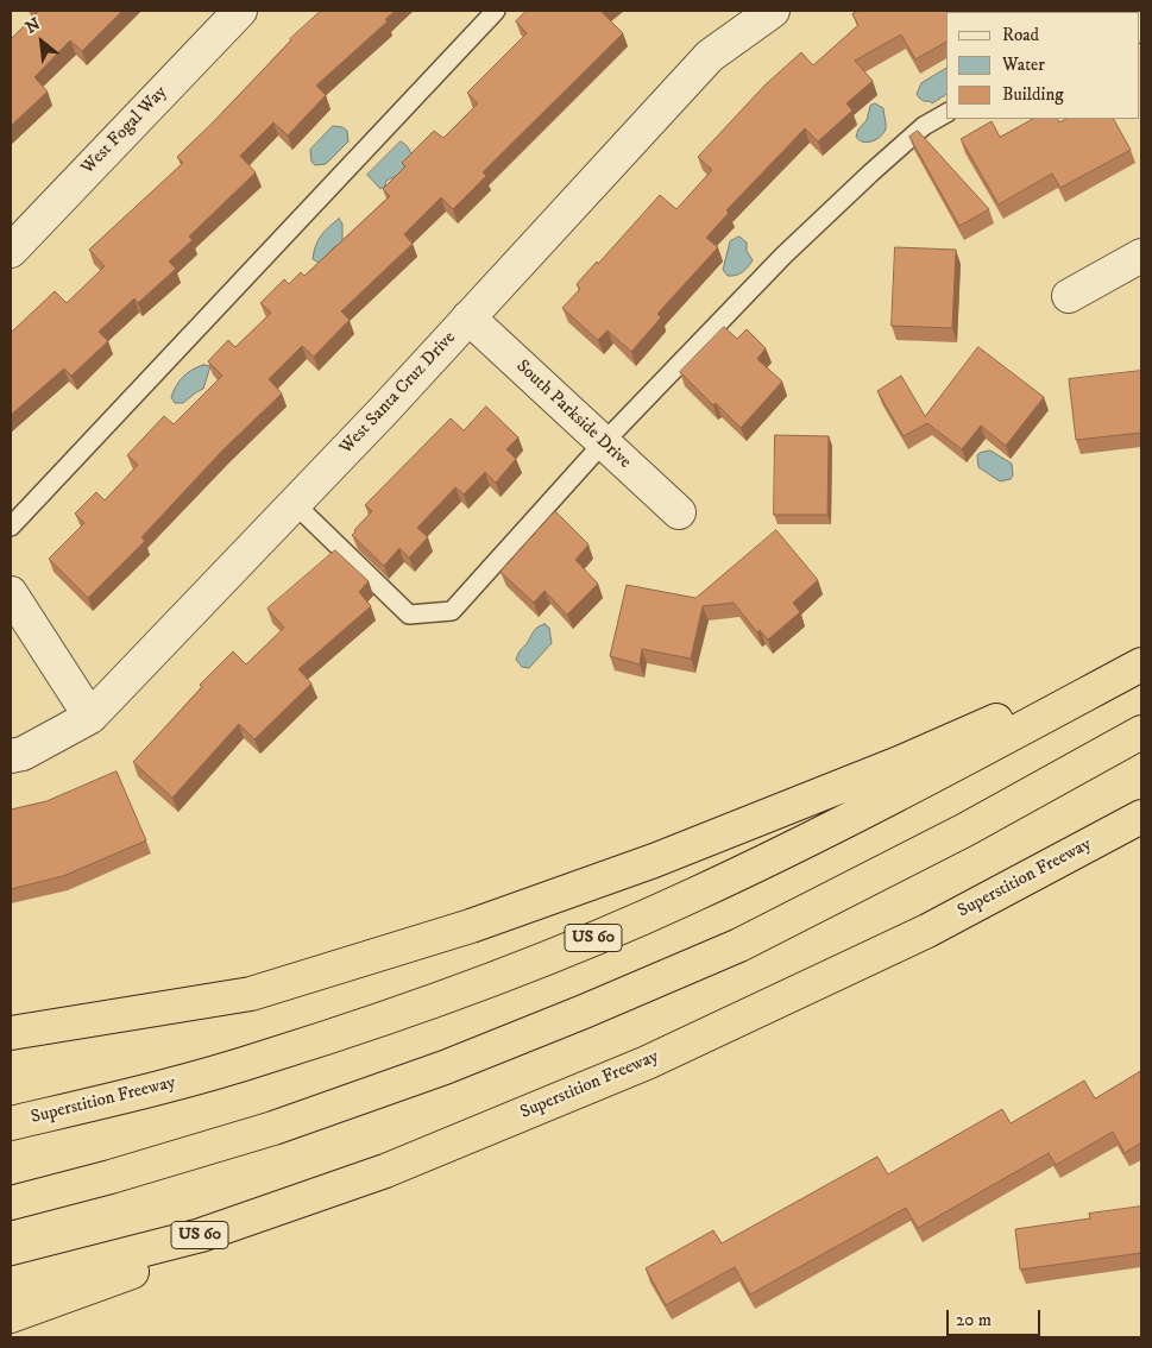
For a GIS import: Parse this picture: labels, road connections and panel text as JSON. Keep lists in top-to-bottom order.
{
  "streets": {
    "highway": ["Superstition Freeway", "US 60"],
    "street": ["West Fogal Way", "West Santa Cruz Drive", "South Parkside Drive"]
  },
  "crossings": [
    ["West Santa Cruz Drive", "South Parkside Drive"]
  ],
  "legend": ["Road", "Water", "Building"],
  "scale_bar": "20 m",
  "north": "top left"
}
